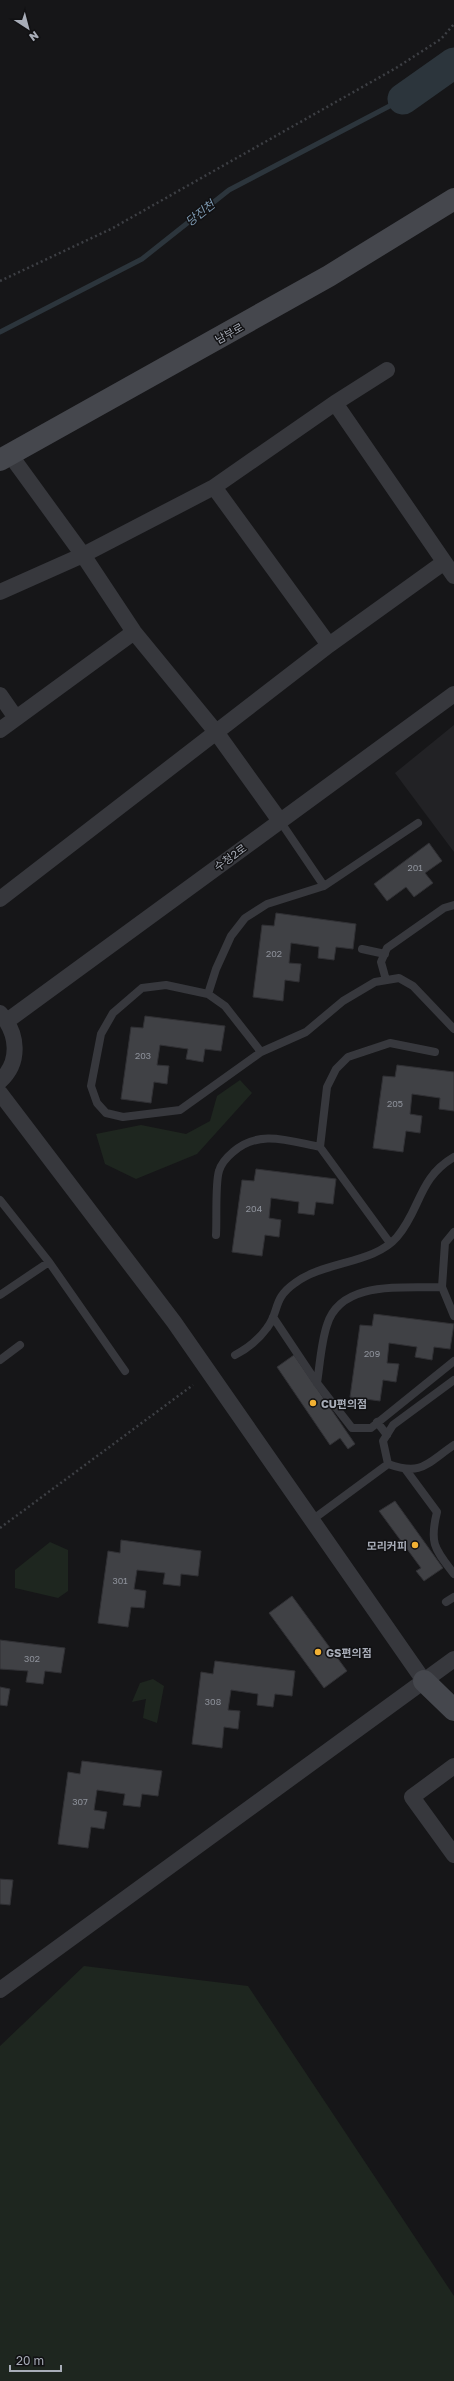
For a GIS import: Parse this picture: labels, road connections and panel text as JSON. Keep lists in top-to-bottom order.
{
  "streets": {
    "main road": ["남부로"],
    "street": ["수청2로"]
  },
  "water": ["당진천"],
  "places": ["CU편의점", "모리커피", "GS편의점"],
  "house_numbers": [
    "201",
    "202",
    "203",
    "205",
    "204",
    "209",
    "301",
    "302",
    "308",
    "307"
  ],
  "scale_bar": "20 m",
  "north": "bottom right"
}
